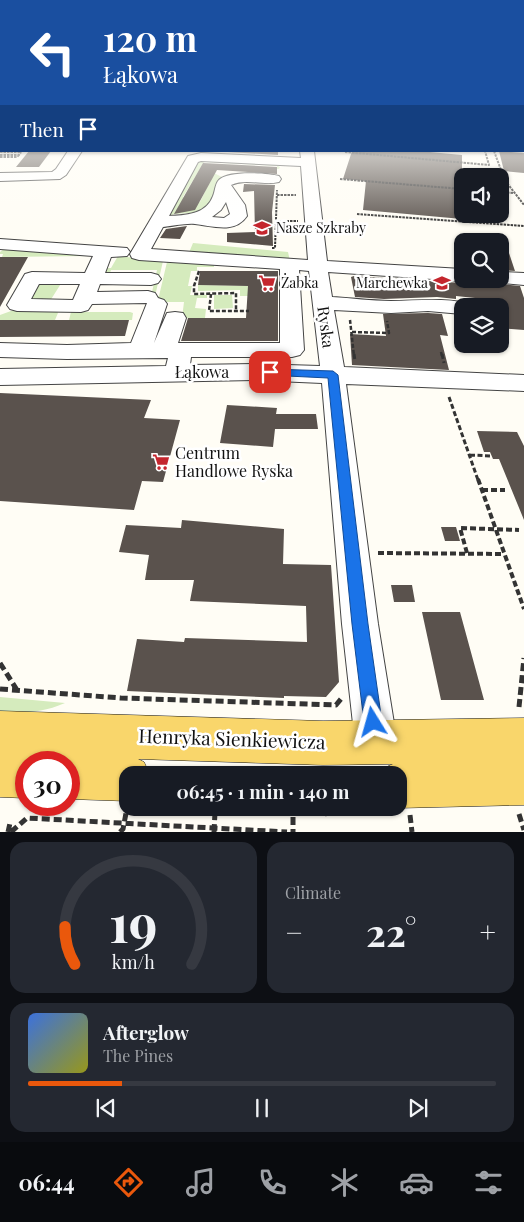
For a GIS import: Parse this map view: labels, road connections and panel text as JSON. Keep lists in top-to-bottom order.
{
  "streets": {
    "main road": ["Henryka Sienkiewicza"],
    "street": ["Ryska", "Łąkowa"]
  },
  "crossings": [
    ["Ryska", "Łąkowa"],
    ["Ryska", "Henryka Sienkiewicza"]
  ],
  "places": {
    "school or university": ["Nasze Szkraby", "Marchewka"],
    "supermarket": ["Żabka", "Centrum Handlowe Ryska"]
  },
  "page": {
    "turn": ["120 m", "Łąkowa"],
    "then": "Then",
    "limit": "30",
    "trip": "06:45 · 1 min · 140 m",
    "tile": "Climate",
    "heat": ["−", "22°", "+"],
    "song": ["Afterglow", "The Pines"],
    "tabs": "06:44",
    "gauge": ["19", "km/h"]
  }
}
